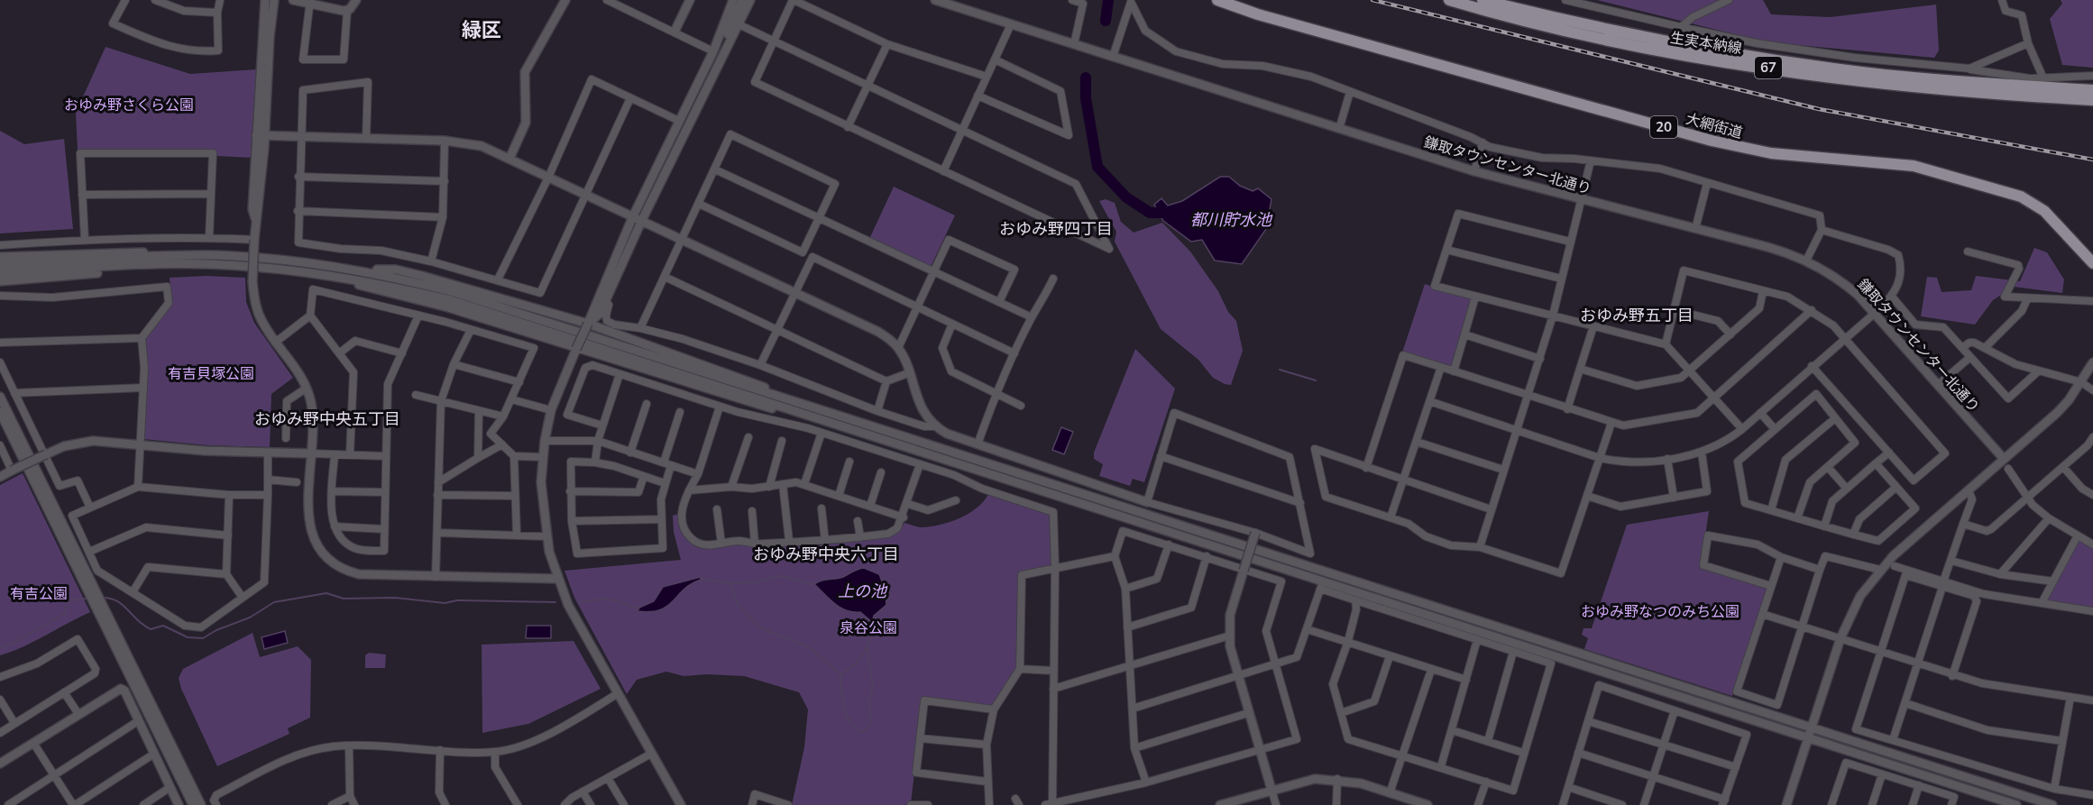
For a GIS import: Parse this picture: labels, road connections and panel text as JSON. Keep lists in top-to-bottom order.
{
  "streets": {
    "main road": [
      "生実本納線",
      "67",
      "大網街道",
      "20"
    ],
    "street": ["鎌取タウンセンター北通り"]
  },
  "districts": [
    "緑区",
    "おゆみ野四丁目",
    "おゆみ野五丁目",
    "おゆみ野中央五丁目",
    "おゆみ野中央六丁目"
  ],
  "water": ["都川貯水池", "上の池"],
  "parks": [
    "おゆみ野さくら公園",
    "有吉貝塚公園",
    "有吉公園",
    "おゆみ野なつのみち公園",
    "泉谷公園"
  ]
}
